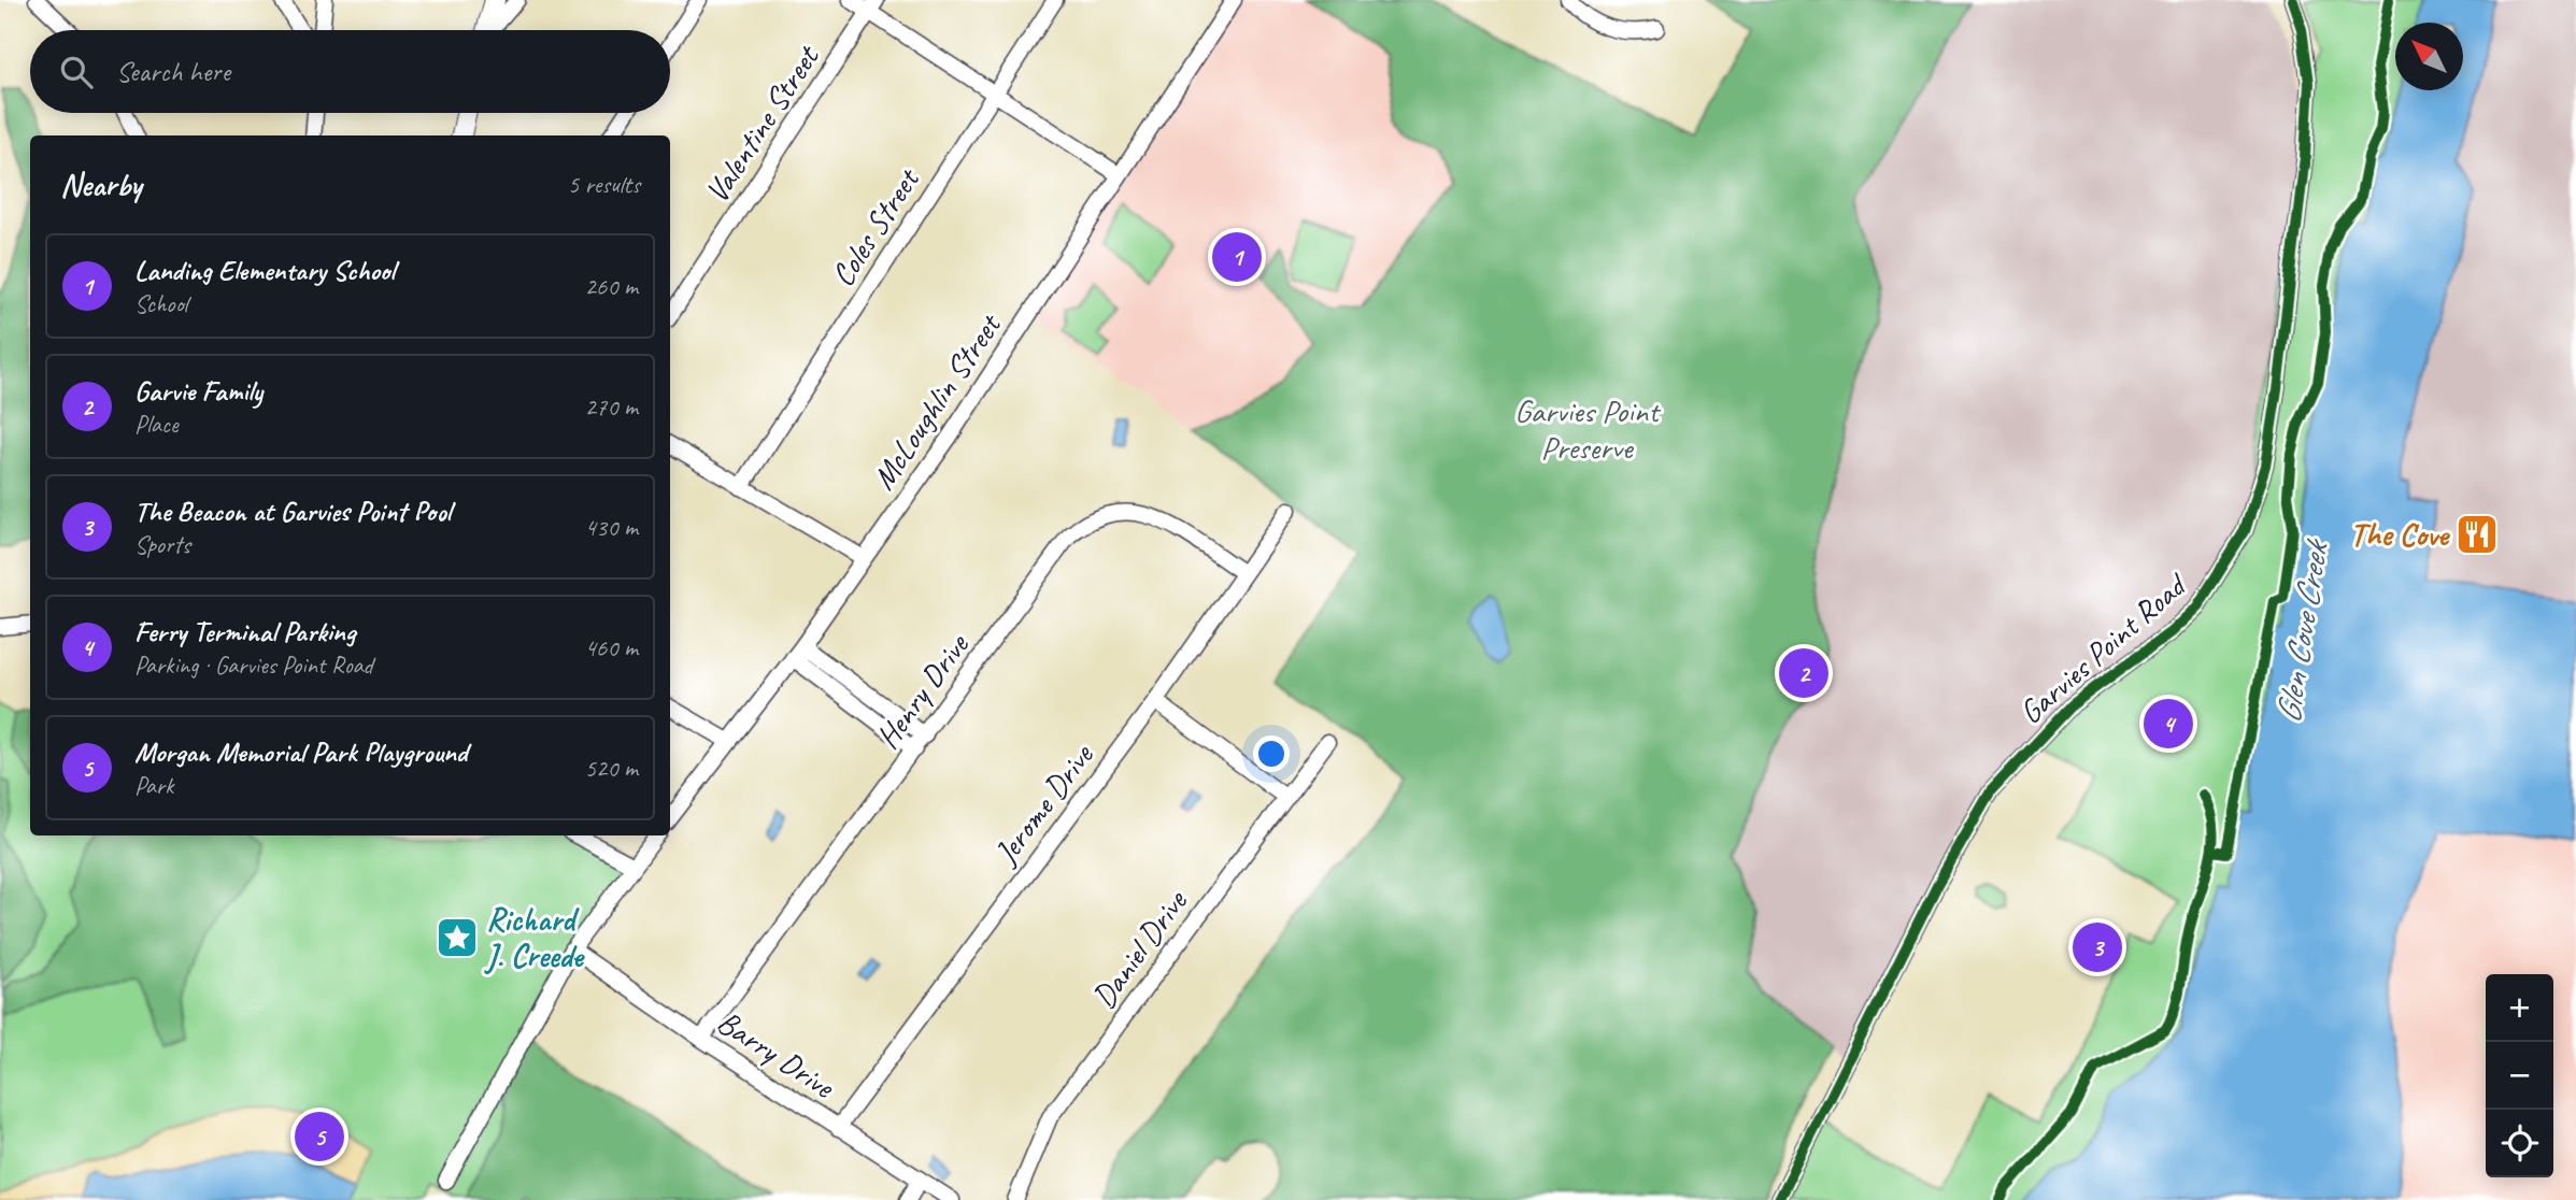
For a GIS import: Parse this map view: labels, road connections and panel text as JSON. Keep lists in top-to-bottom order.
{
  "streets": {
    "street": [
      "Valentine Street",
      "Coles Street",
      "McLoughlin Street",
      "Garvies Point Road",
      "Henry Drive",
      "Jerome Drive",
      "Daniel Drive",
      "Barry Drive"
    ]
  },
  "crossings": [
    ["Henry Drive", "Jerome Drive"],
    ["Henry Drive", "Barry Drive"],
    ["Jerome Drive", "Barry Drive"]
  ],
  "water": ["Glen Cove Creek"],
  "parks": ["Garvies Point Preserve"],
  "places": {
    "restaurant": ["The Cove"],
    "place": ["Richard J. Creede"]
  },
  "north": "top left",
  "page": {
    "search": "Search here",
    "heading": ["Nearby", "5 results"],
    "pins": [
      "1",
      "2",
      "4",
      "3",
      "5"
    ],
    "list": [
      {
        "mark": "1",
        "name": "Landing Elementary School",
        "note": "School",
        "value": "260 m"
      },
      {
        "mark": "2",
        "name": "Garvie Family",
        "note": "Place",
        "value": "270 m"
      },
      {
        "mark": "3",
        "name": "The Beacon at Garvies Point Pool",
        "note": "Sports",
        "value": "430 m"
      },
      {
        "mark": "4",
        "name": "Ferry Terminal Parking",
        "note": "Parking · Garvies Point Road",
        "value": "460 m"
      },
      {
        "mark": "5",
        "name": "Morgan Memorial Park Playground",
        "note": "Park",
        "value": "520 m"
      }
    ],
    "map_buttons": ["+", "−"]
  }
}
